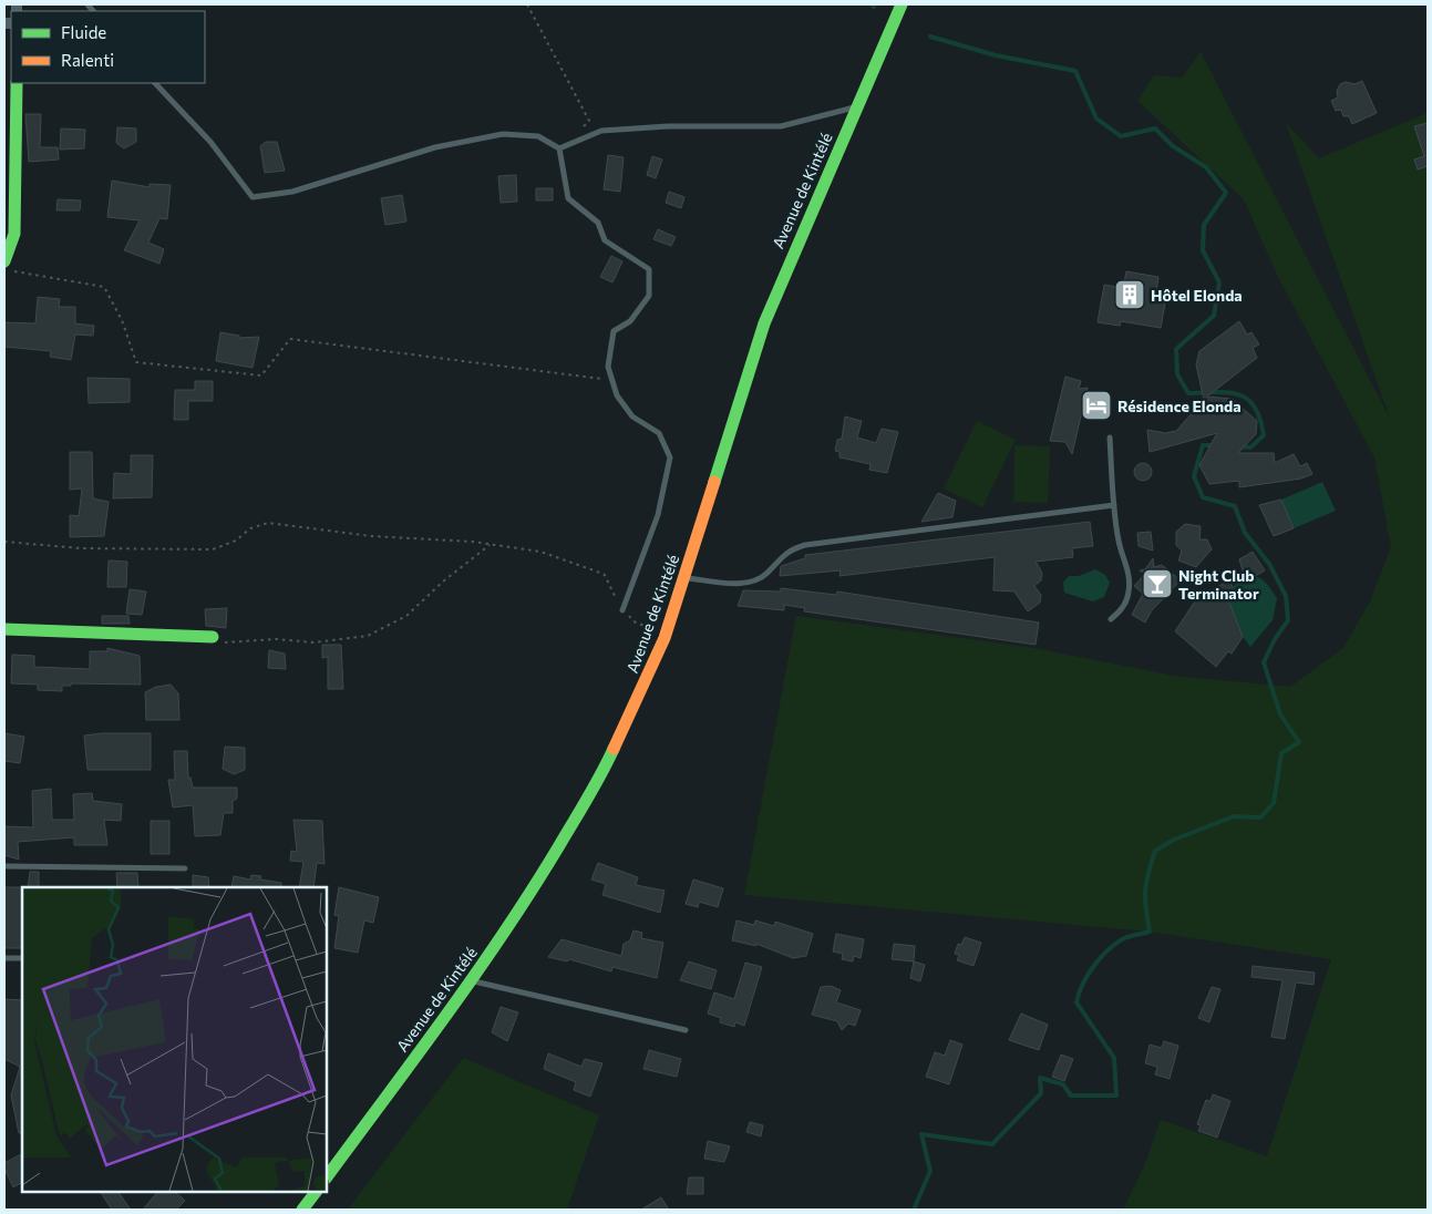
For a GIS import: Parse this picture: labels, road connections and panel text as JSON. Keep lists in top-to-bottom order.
{
  "streets": {
    "main road": ["Avenue de Kintélé"]
  },
  "places": {
    "building": ["Hôtel Elonda"],
    "hotel": ["Résidence Elonda"],
    "bar": ["Night Club Terminator"]
  },
  "legend": ["Fluide", "Ralenti"]
}
